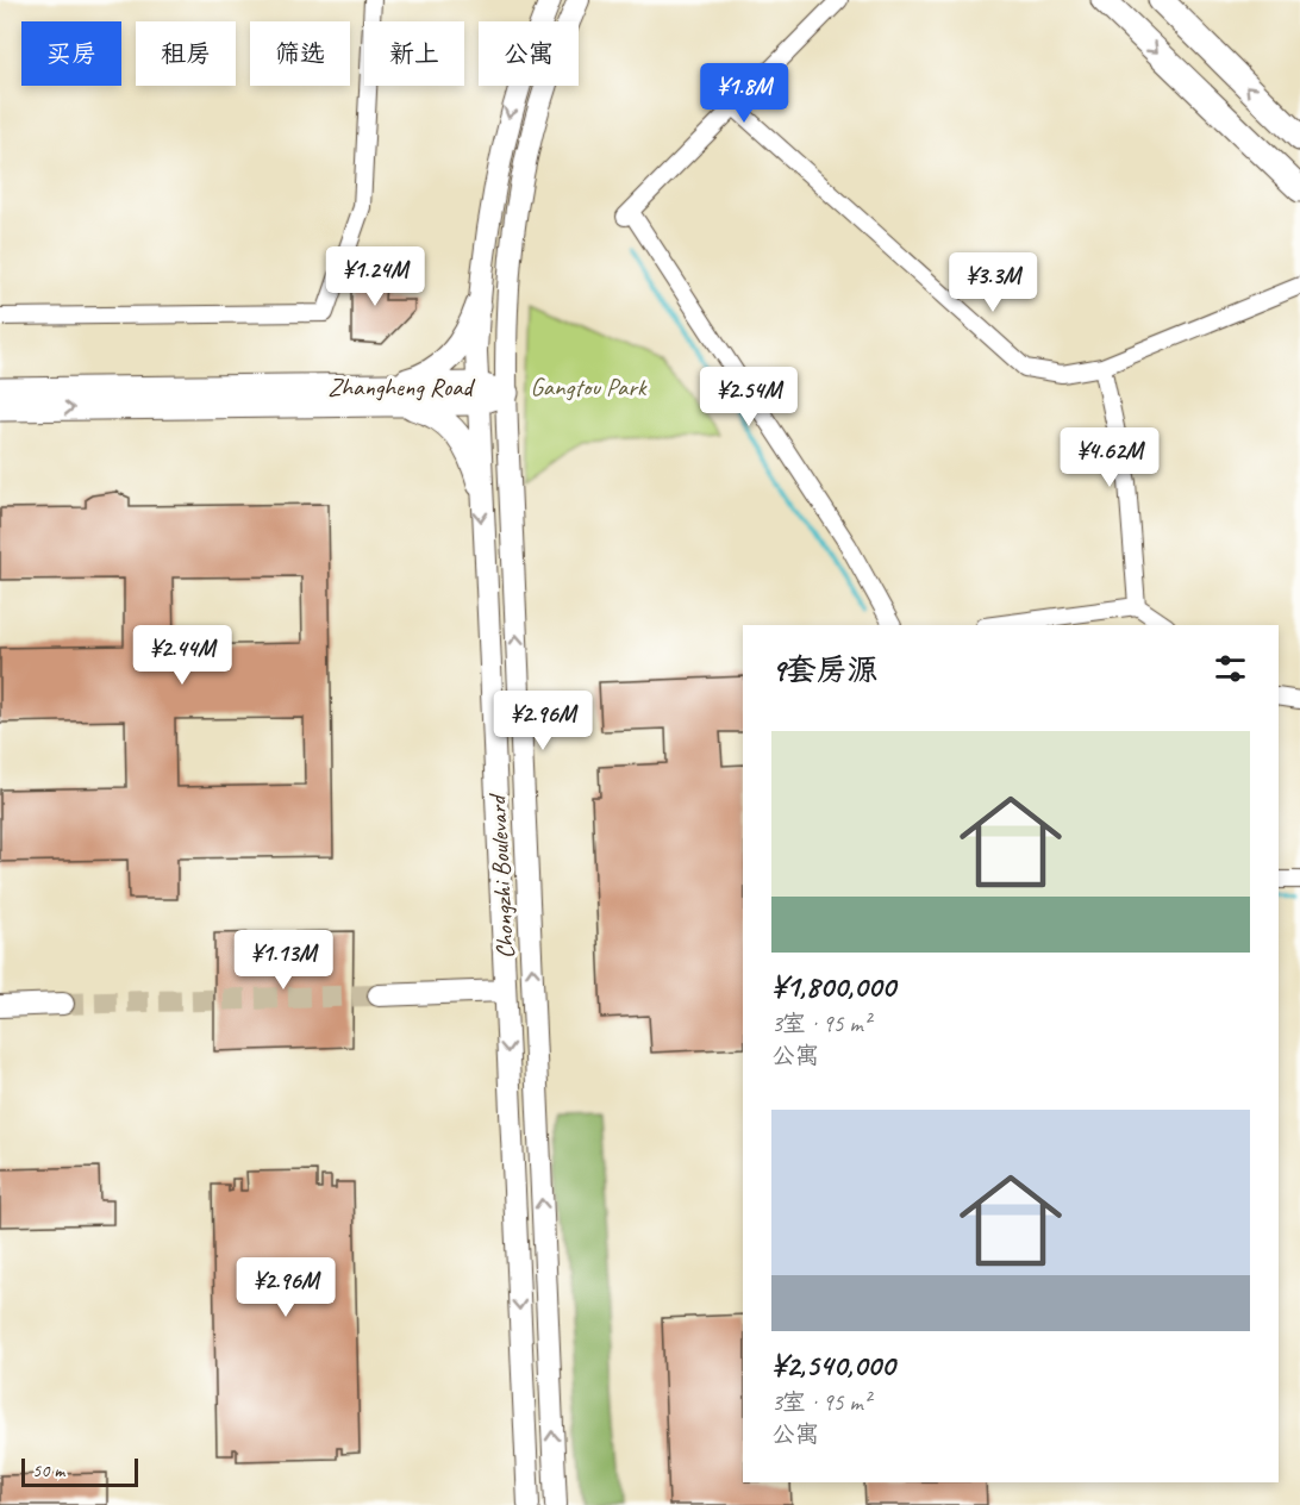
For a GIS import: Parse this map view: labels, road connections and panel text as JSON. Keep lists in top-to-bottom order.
{
  "streets": {
    "main road": ["Zhangheng Road", "Chongzhi Boulevard"]
  },
  "crossings": [
    ["Zhangheng Road", "Chongzhi Boulevard"]
  ],
  "parks": ["Gangtou Park"],
  "scale_bar": "50 m",
  "page": {
    "chip": [
      "买房",
      "租房",
      "筛选",
      "新上",
      "公寓"
    ],
    "price": [
      "¥1.8M",
      "¥1.24M",
      "¥3.3M",
      "¥2.54M",
      "¥4.62M",
      "¥2.44M",
      "¥2.96M",
      "¥1.13M",
      "¥2.96M"
    ],
    "heading": "9套房源",
    "list": [
      {
        "name": "¥1,800,000",
        "note": "3室 · 95 m² · 公寓"
      },
      {
        "name": "¥2,540,000",
        "note": "3室 · 95 m² · 公寓"
      }
    ],
    "scale": "50 m"
  }
}
